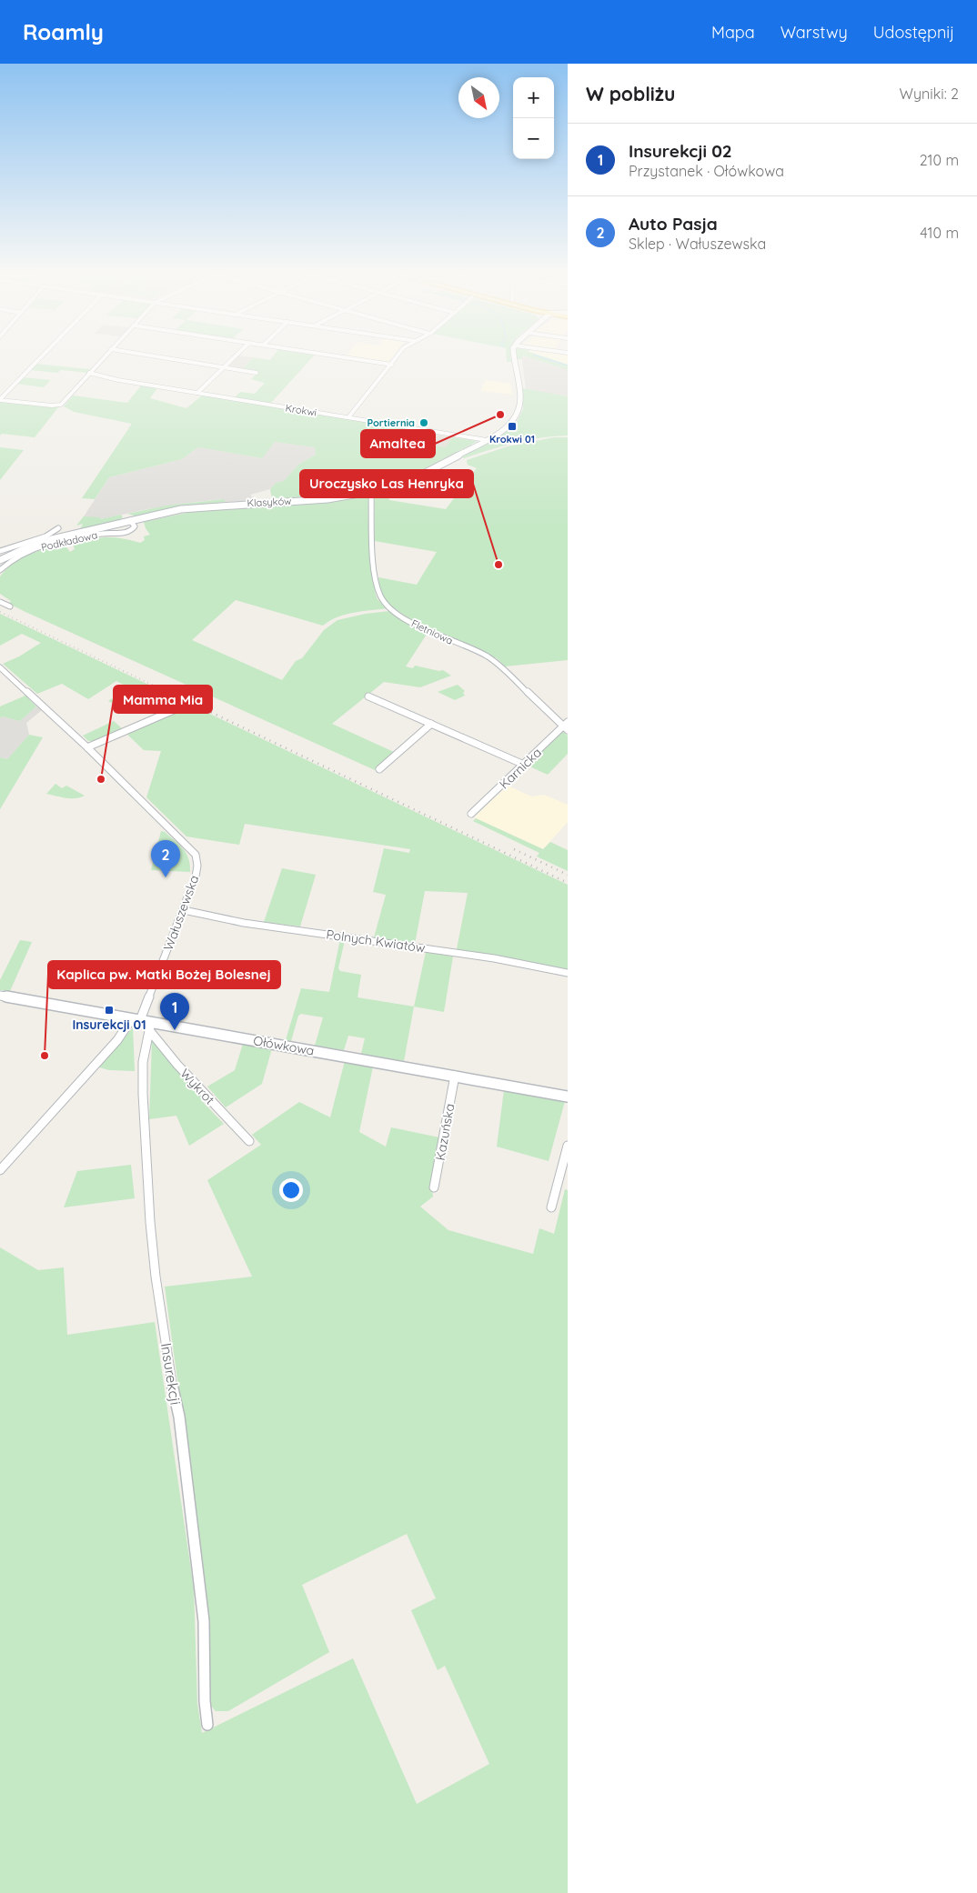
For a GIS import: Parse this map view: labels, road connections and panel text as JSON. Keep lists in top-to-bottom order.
{
  "streets": {
    "street": [
      "Krokwi",
      "Klasyków",
      "Podkładowa",
      "Fletniowa",
      "Karnicka",
      "Wałuszewska",
      "Polnych Kwiatów",
      "Ołówkowa",
      "Wykrot",
      "Kazuńska",
      "Insurekcji"
    ]
  },
  "crossings": [
    ["Krokwi", "Klasyków"],
    ["Klasyków", "Podkładowa"],
    ["Klasyków", "Fletniowa"],
    ["Fletniowa", "Karnicka"],
    ["Wałuszewska", "Polnych Kwiatów"],
    ["Wałuszewska", "Ołówkowa"],
    ["Ołówkowa", "Wykrot"],
    ["Ołówkowa", "Kazuńska"],
    ["Ołówkowa", "Insurekcji"],
    ["Wykrot", "Insurekcji"]
  ],
  "places": {
    "other": [
      "Amaltea",
      "Portiernia",
      "Uroczysko Las Henryka",
      "Mamma Mia",
      "Kaplica pw. Matki Bożej Bolesnej"
    ],
    "transit": ["Krokwi 01", "Insurekcji 01"]
  },
  "north": "bottom right",
  "page": {
    "header": "Roamly",
    "nav": ["Mapa", "Warstwy", "Udostępnij"],
    "heading": ["W pobliżu", "Wyniki: 2"],
    "map_buttons": ["+", "−"],
    "list": [
      {
        "mark": "1",
        "name": "Insurekcji 02",
        "note": "Przystanek · Ołówkowa",
        "value": "210 m"
      },
      {
        "mark": "2",
        "name": "Auto Pasja",
        "note": "Sklep · Wałuszewska",
        "value": "410 m"
      }
    ],
    "pins": ["2", "1"]
  }
}
